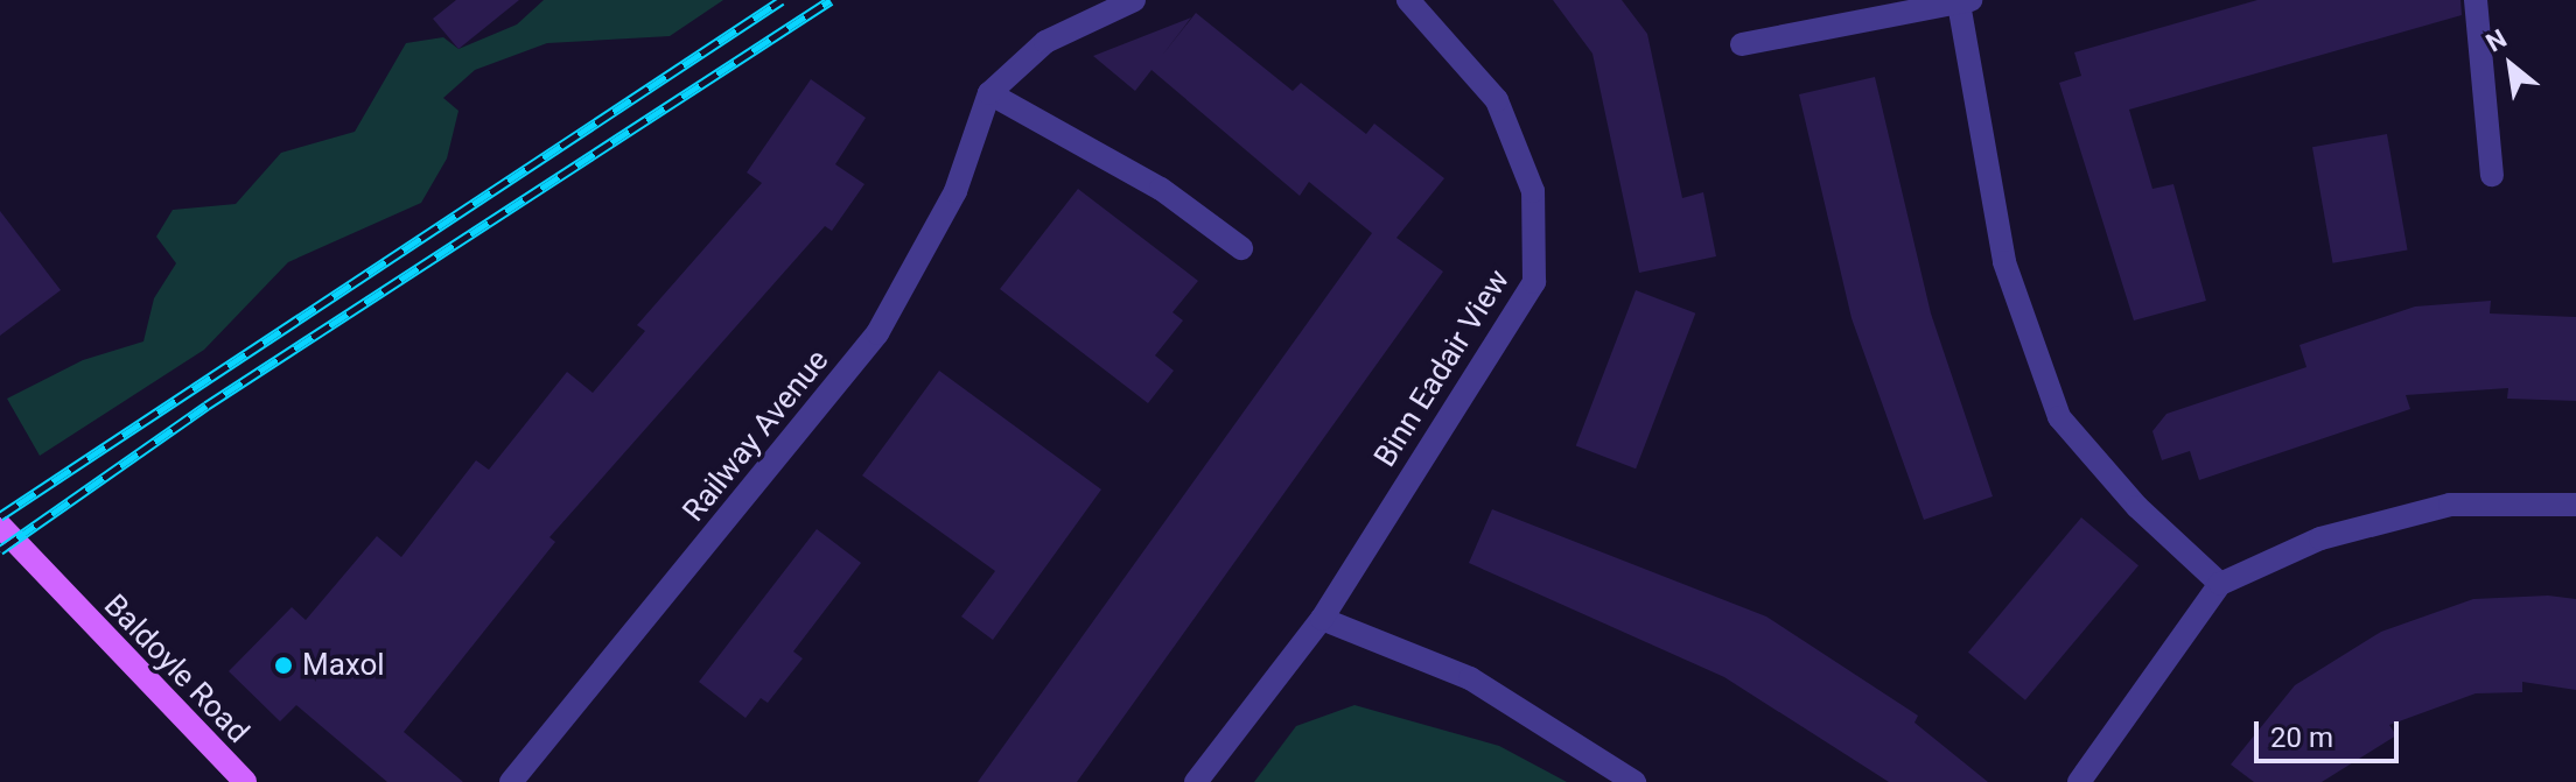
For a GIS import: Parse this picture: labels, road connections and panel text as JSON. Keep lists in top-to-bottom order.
{
  "streets": {
    "main road": ["Baldoyle Road"],
    "street": ["Binn Eadair View", "Railway Avenue"]
  },
  "places": ["Maxol"],
  "scale_bar": "20 m",
  "north": "top left"
}
